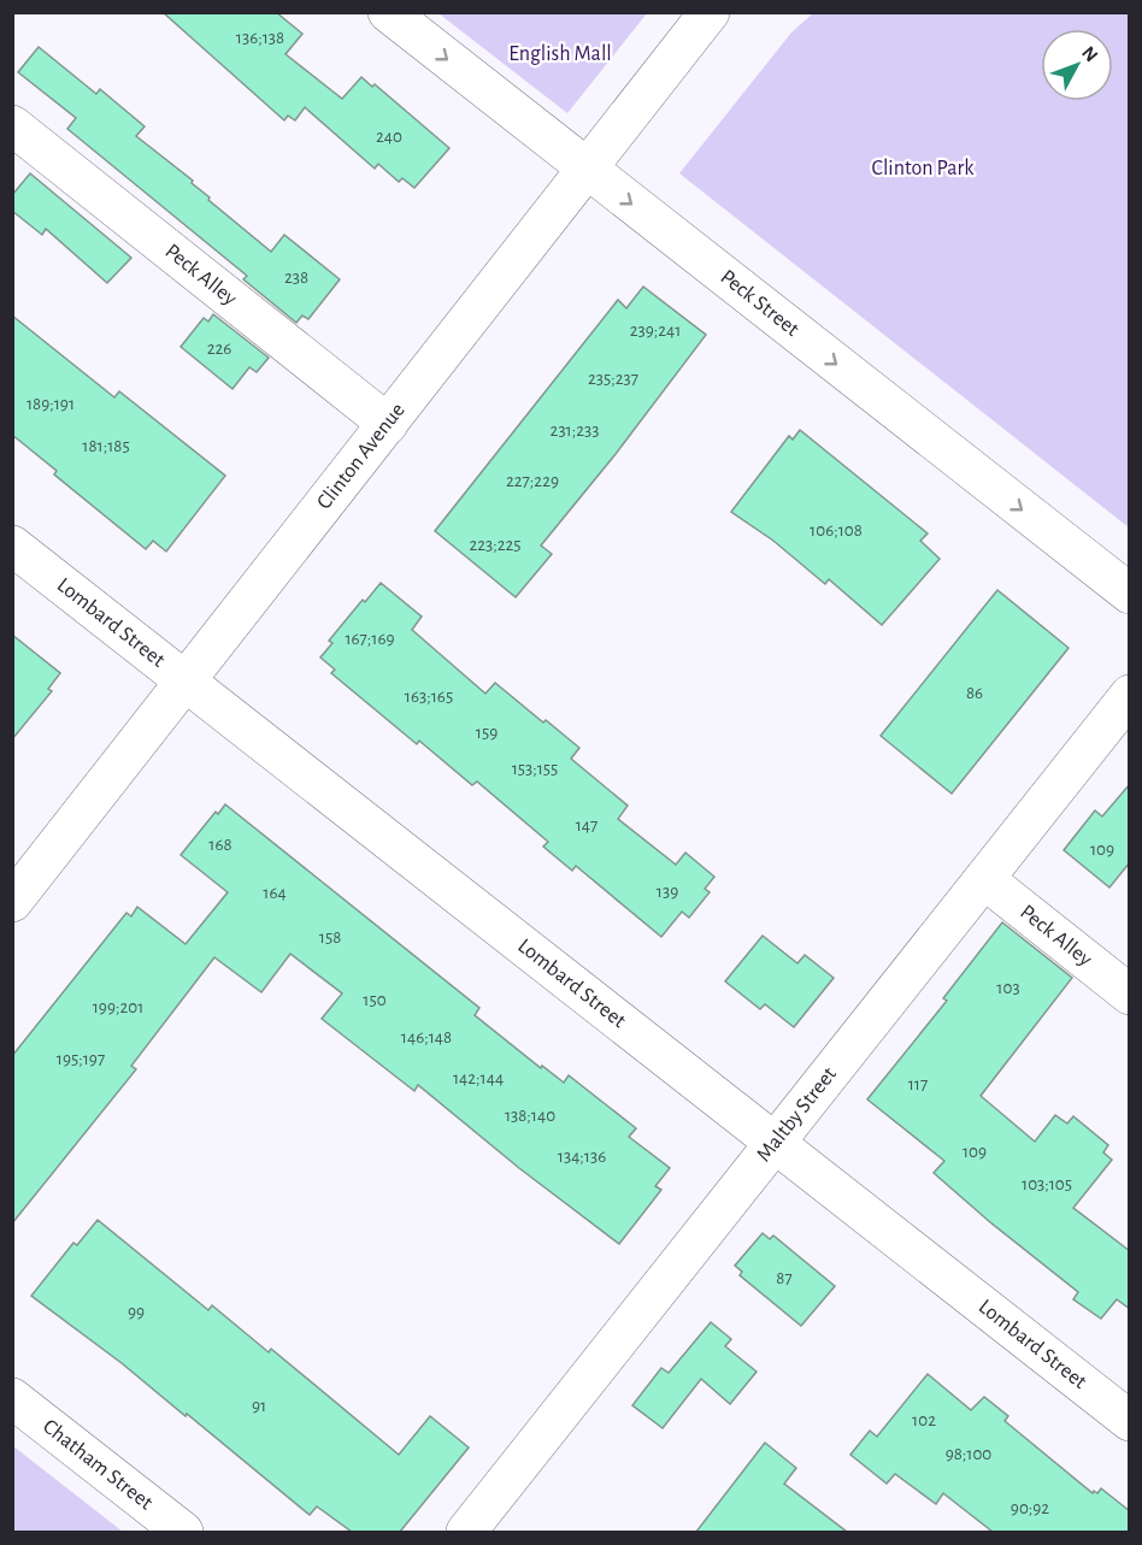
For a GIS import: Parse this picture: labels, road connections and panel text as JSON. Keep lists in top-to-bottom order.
{
  "streets": {
    "street": [
      "Peck Alley",
      "Peck Street",
      "Clinton Avenue",
      "Lombard Street",
      "Maltby Street",
      "Chatham Street"
    ]
  },
  "crossings": [
    ["Peck Alley", "Clinton Avenue"],
    ["Peck Alley", "Maltby Street"],
    ["Peck Street", "Clinton Avenue"],
    ["Clinton Avenue", "Lombard Street"],
    ["Lombard Street", "Maltby Street"]
  ],
  "one_way": ["Peck Street"],
  "parks": ["English Mall", "Clinton Park"],
  "house_numbers": [
    "136;138",
    "240",
    "238",
    "239;241",
    "226",
    "235;237",
    "189;191",
    "231;233",
    "181;185",
    "227;229",
    "106;108",
    "223;225",
    "167;169",
    "86",
    "163;165",
    "159",
    "153;155",
    "147",
    "168",
    "109",
    "139",
    "164",
    "158",
    "103",
    "150",
    "199;201",
    "146;148",
    "195;197",
    "142;144",
    "117",
    "138;140",
    "109",
    "134;136",
    "103;105",
    "87",
    "99",
    "91",
    "102",
    "98;100",
    "90;92"
  ],
  "north": "top right"
}
